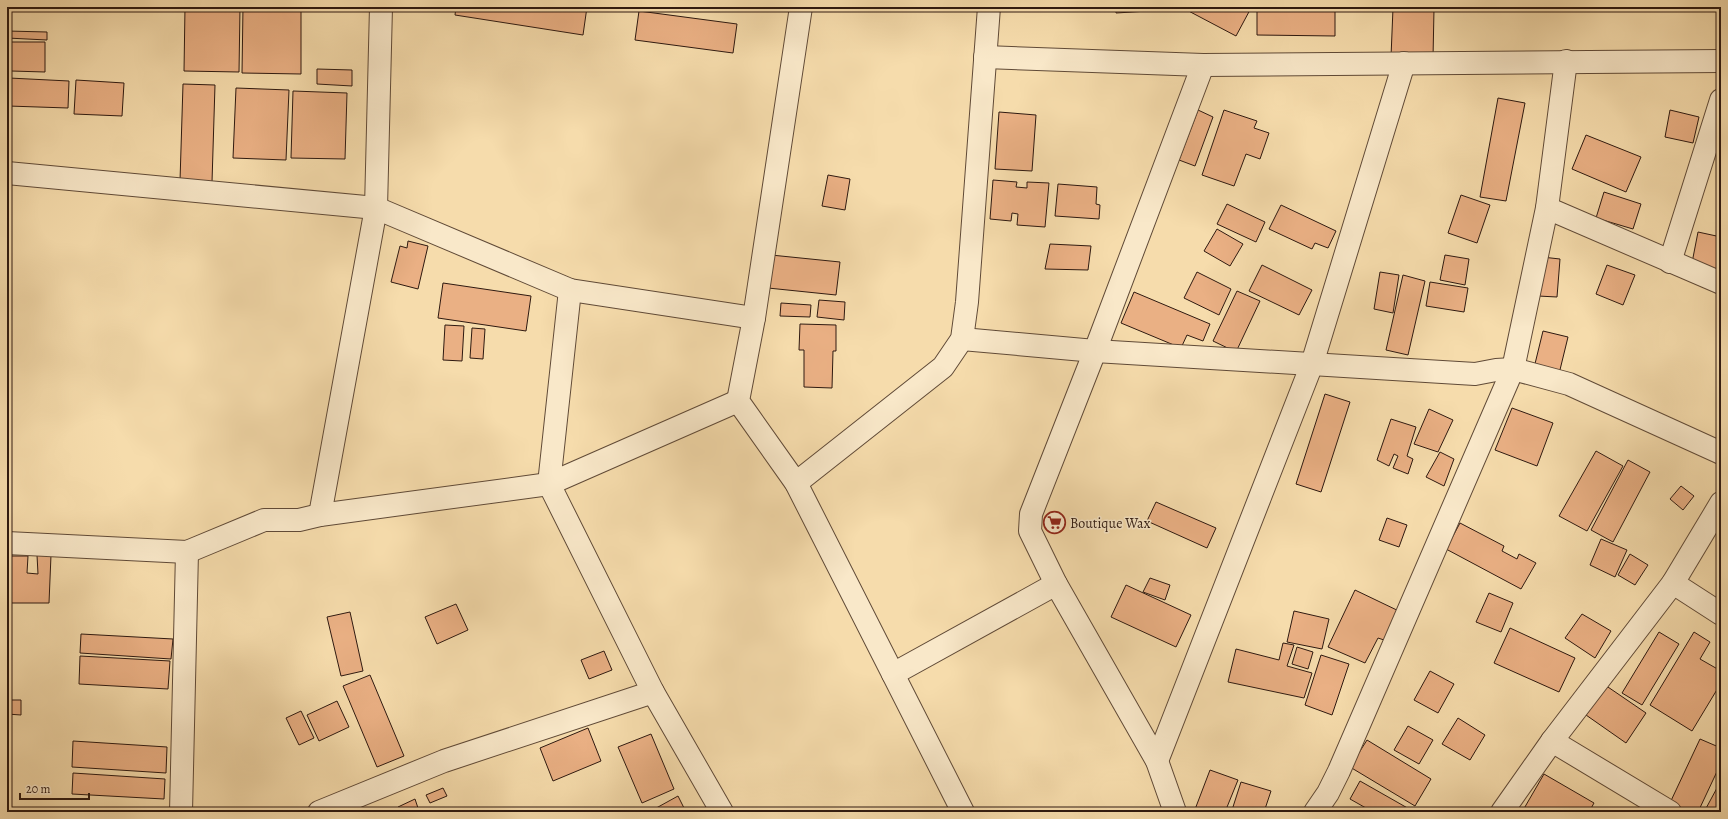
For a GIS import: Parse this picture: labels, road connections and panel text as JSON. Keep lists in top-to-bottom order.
{
  "places": {
    "supermarket": ["Boutique Wax"]
  },
  "scale_bar": "20 m"
}
